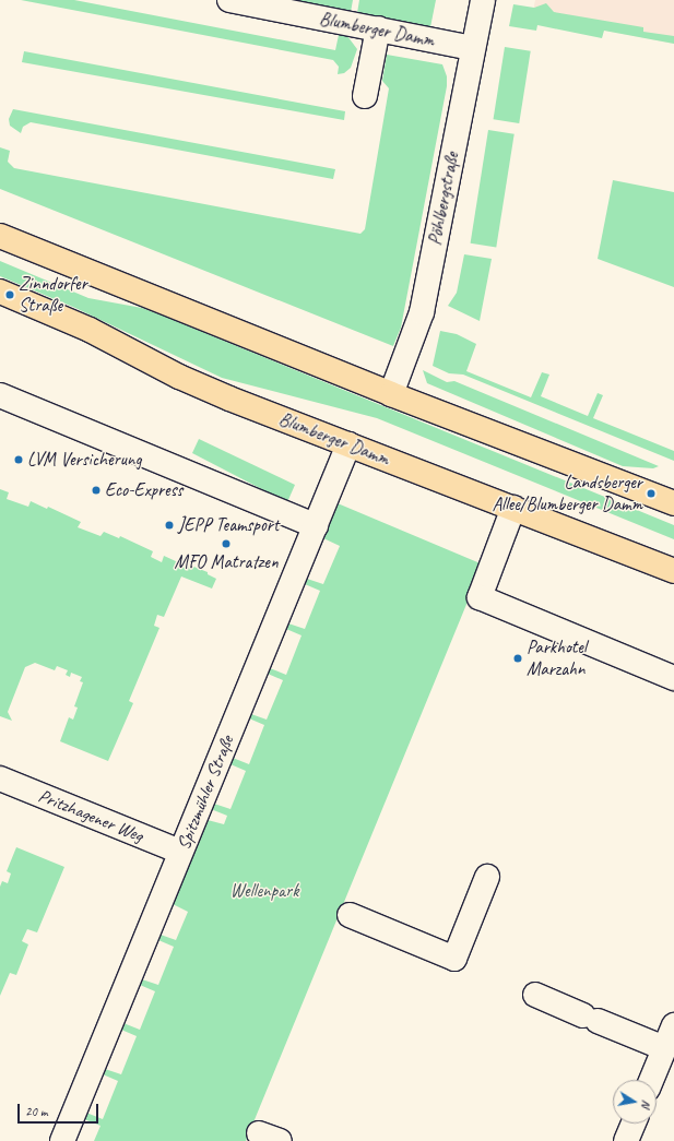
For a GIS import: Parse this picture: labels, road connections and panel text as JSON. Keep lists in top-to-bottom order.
{
  "streets": {
    "main road": ["Blumberger Damm"],
    "street": ["Pöhlbergstraße", "Spitzmühler Straße", "Pritzhagener Weg"]
  },
  "crossings": [
    ["Blumberger Damm", "Pöhlbergstraße"],
    ["Blumberger Damm", "Spitzmühler Straße"],
    ["Spitzmühler Straße", "Pritzhagener Weg"]
  ],
  "parks": ["Wellenpark"],
  "places": [
    "Zinndorfer Straße",
    "LVM Versicherung",
    "Eco-Express",
    "Landsberger Allee/Blumberger Damm",
    "JEPP Teamsport",
    "MFO Matratzen",
    "Parkhotel Marzahn"
  ],
  "scale_bar": "20 m",
  "north": "right"
}
